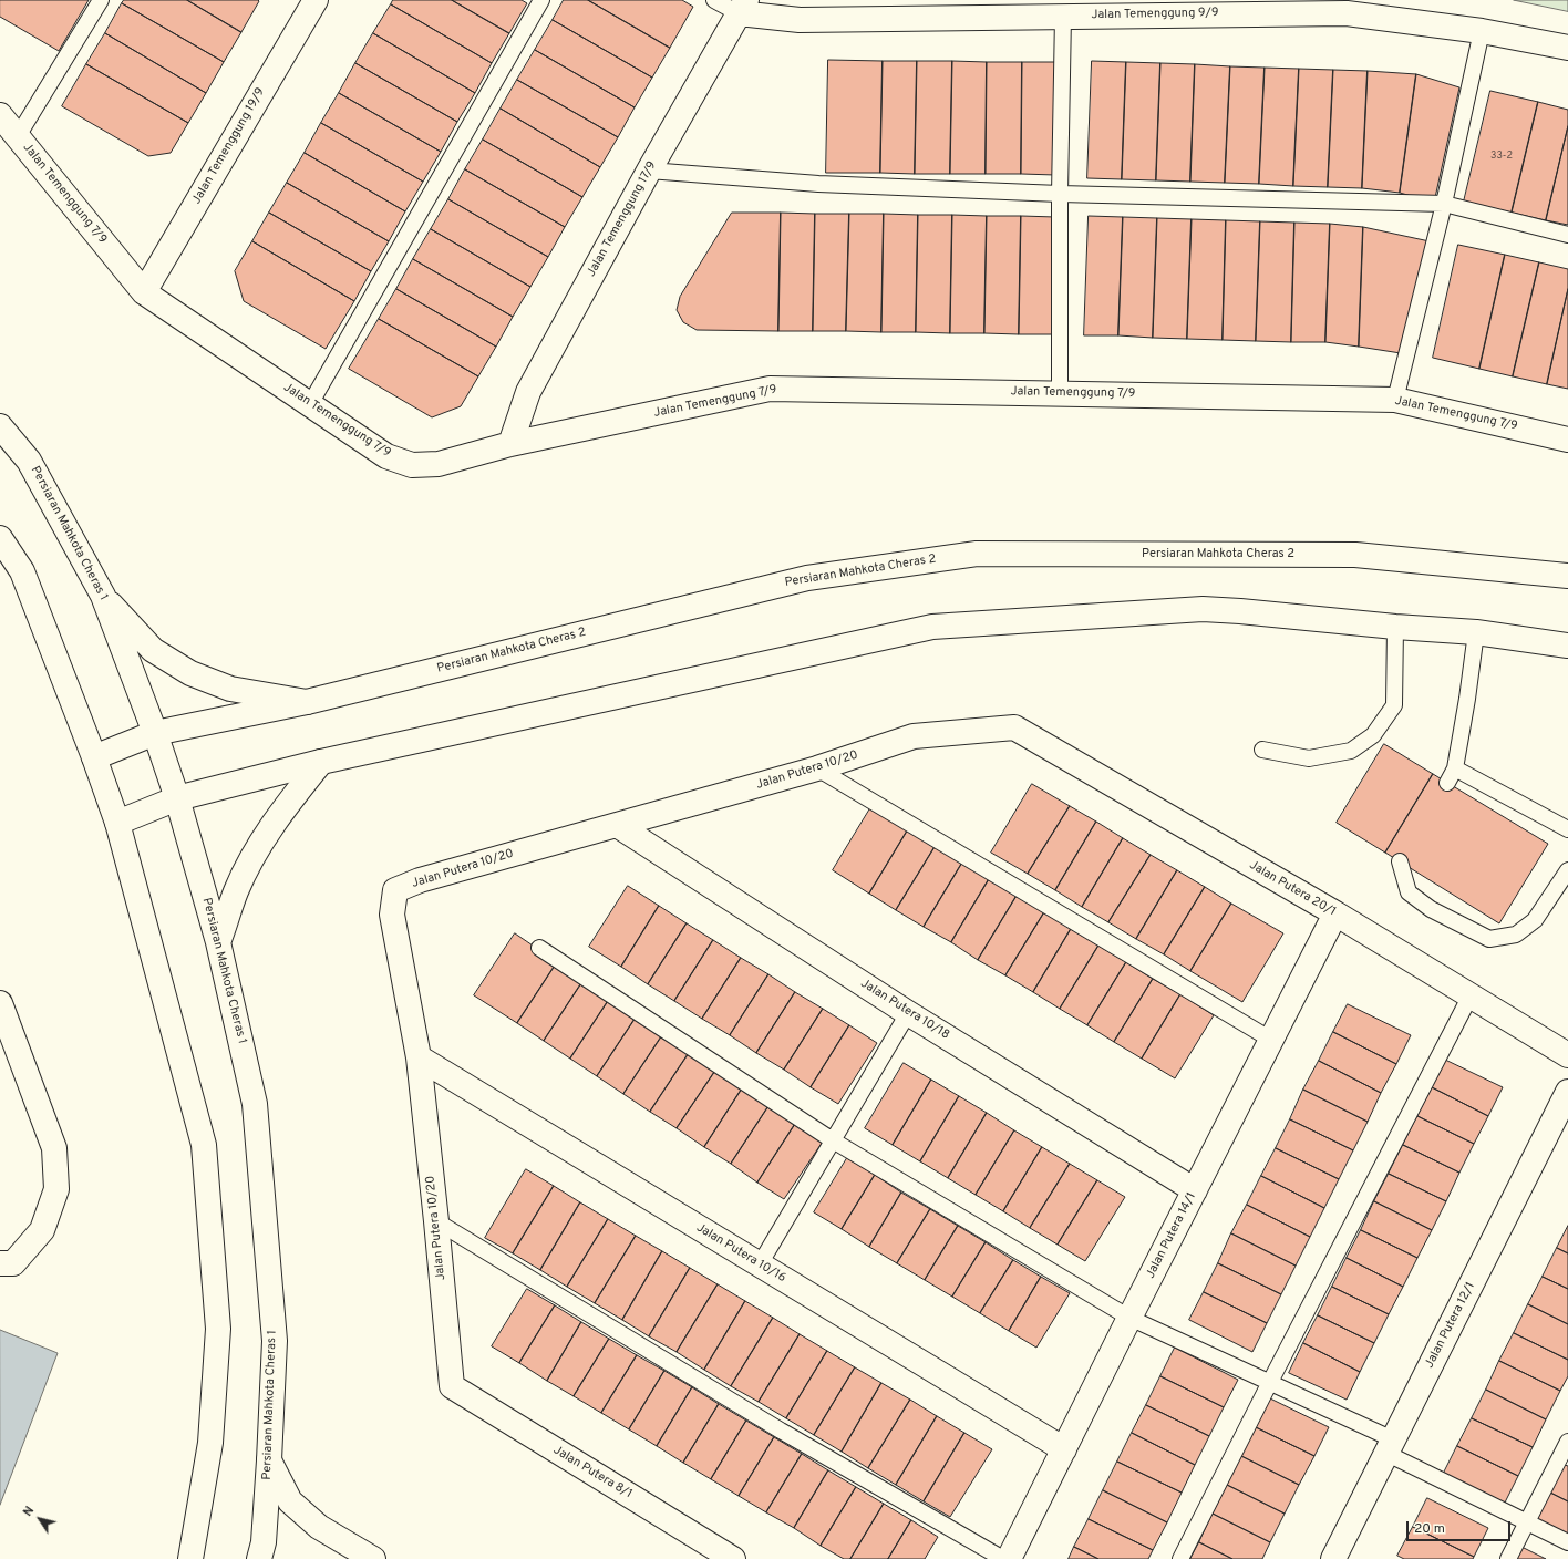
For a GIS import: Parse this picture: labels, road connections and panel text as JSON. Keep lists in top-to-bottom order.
{
  "streets": {
    "street": [
      "Jalan Temenggung 9/9",
      "Jalan Temenggung 19/9",
      "Jalan Temenggung 7/9",
      "Jalan Temenggung 17/9",
      "Persiaran Mahkota Cheras 1",
      "Persiaran Mahkota Cheras 2",
      "Jalan Putera 10/20",
      "Jalan Putera 20/1",
      "Jalan Putera 10/18",
      "Jalan Putera 14/1",
      "Jalan Putera 10/16",
      "Jalan Putera 12/1",
      "Jalan Putera 8/1"
    ]
  },
  "crossings": [
    ["Jalan Temenggung 9/9", "Jalan Temenggung 17/9"],
    ["Jalan Temenggung 19/9", "Jalan Temenggung 7/9"],
    ["Jalan Temenggung 7/9", "Jalan Temenggung 17/9"],
    ["Persiaran Mahkota Cheras 1", "Persiaran Mahkota Cheras 2"],
    ["Jalan Putera 10/20", "Jalan Putera 20/1"],
    ["Jalan Putera 10/20", "Jalan Putera 10/18"],
    ["Jalan Putera 10/20", "Jalan Putera 10/16"],
    ["Jalan Putera 10/20", "Jalan Putera 8/1"],
    ["Jalan Putera 20/1", "Jalan Putera 14/1"],
    ["Jalan Putera 10/18", "Jalan Putera 14/1"],
    ["Jalan Putera 14/1", "Jalan Putera 10/16"]
  ],
  "house_numbers": ["33-2"],
  "scale_bar": "20 m",
  "north": "top left"
}
